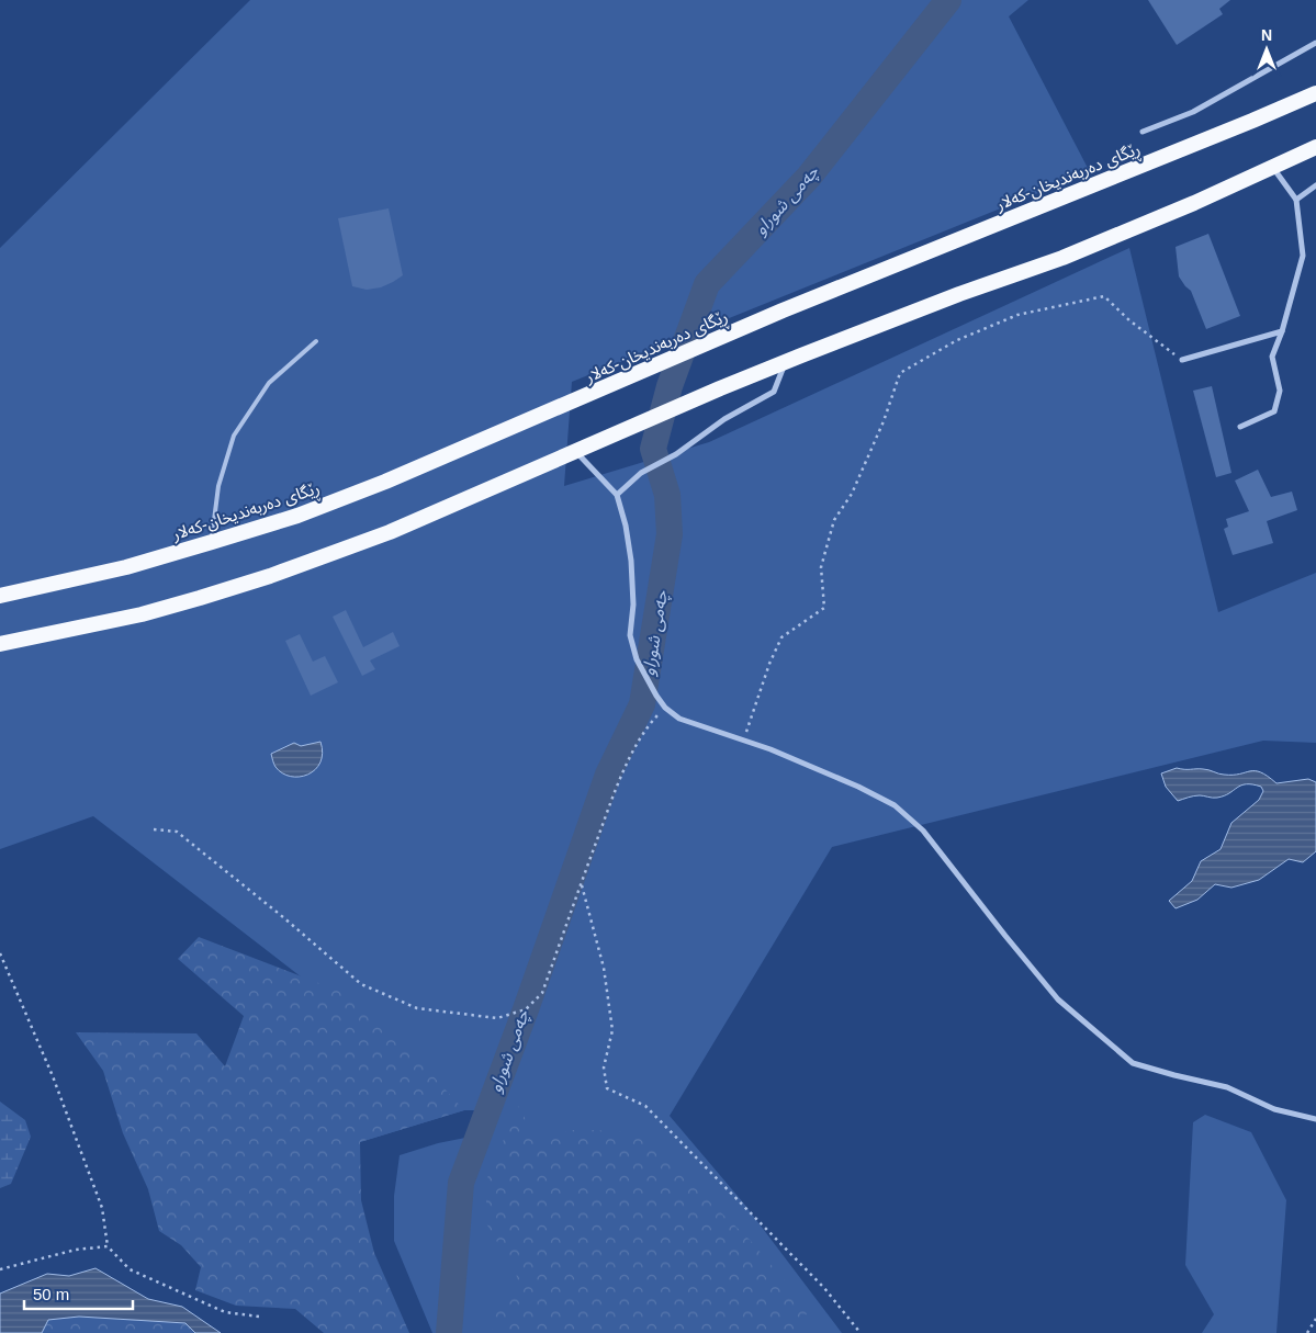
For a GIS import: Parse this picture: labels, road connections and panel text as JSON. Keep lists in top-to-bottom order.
{
  "streets": {
    "highway": ["ڕێگای دەربەندیخان-کەلار"]
  },
  "water": ["چەمی شوراو"],
  "scale_bar": "50 m",
  "north": "top"
}
